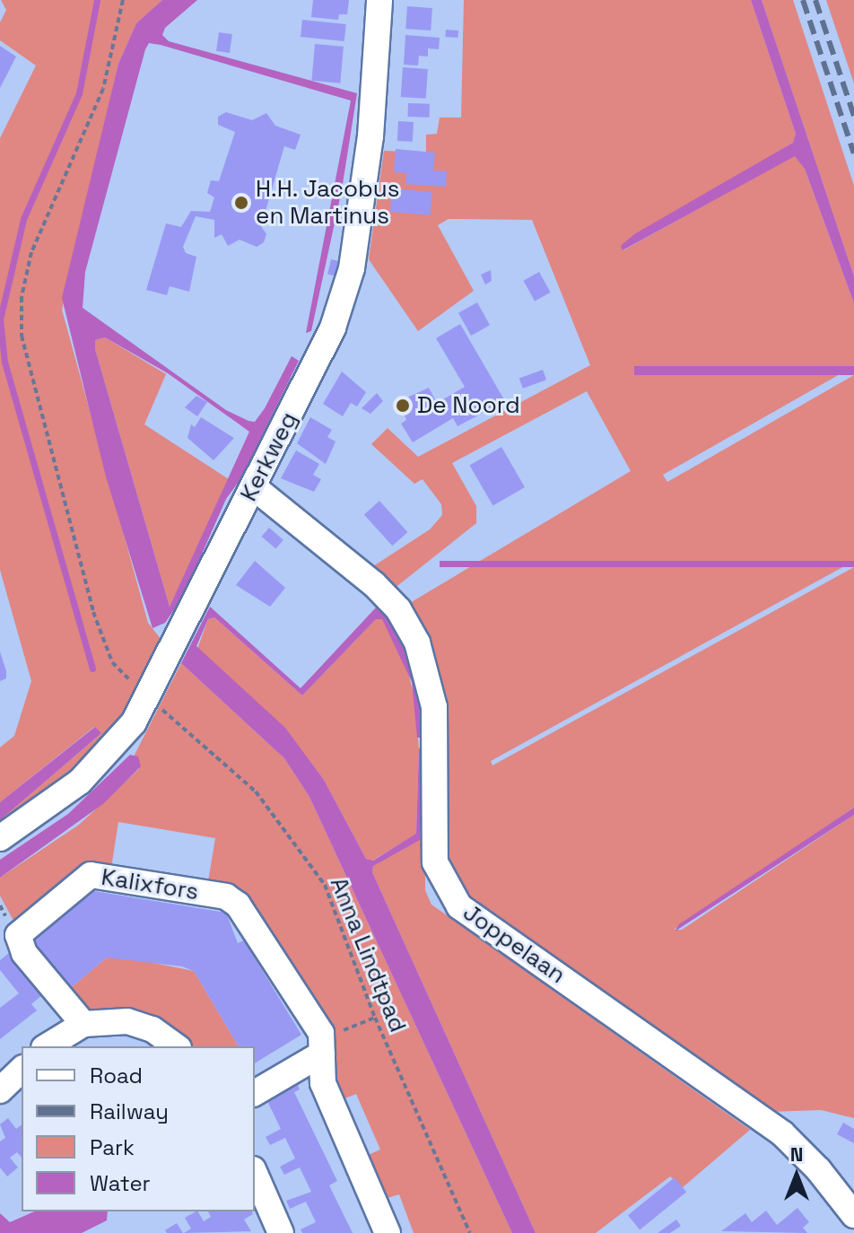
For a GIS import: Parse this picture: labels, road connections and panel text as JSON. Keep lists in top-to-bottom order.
{
  "streets": {
    "street": ["Kerkweg", "Kalixfors", "Joppelaan"],
    "path": ["Anna Lindtpad"]
  },
  "crossings": [
    ["Kerkweg", "Joppelaan"],
    ["Kerkweg", "Anna Lindtpad"]
  ],
  "places": ["H.H. Jacobus en Martinus", "De Noord"],
  "legend": [
    "Road",
    "Railway",
    "Park",
    "Water"
  ],
  "north": "top"
}
